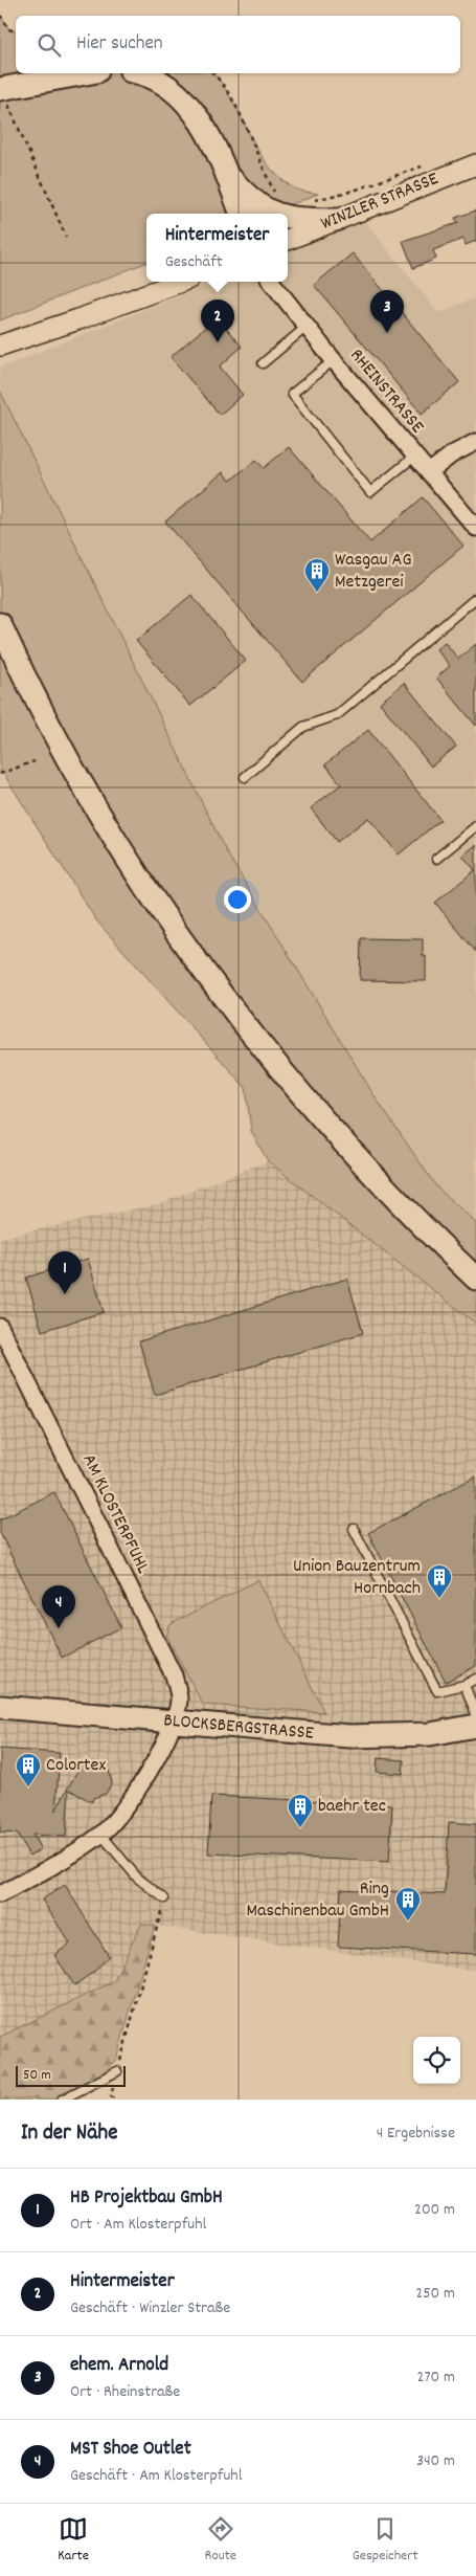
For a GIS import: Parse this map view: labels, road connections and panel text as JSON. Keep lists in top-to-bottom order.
{
  "streets": {
    "main road": ["BLOCKSBERGSTRASSE"],
    "street": ["WINZLER STRASSE", "RHEINSTRASSE", "AM KLOSTERPFUHL"]
  },
  "crossings": [
    ["AM KLOSTERPFUHL", "BLOCKSBERGSTRASSE"]
  ],
  "places": {
    "building": [
      "Wasgau AG Metzgerei",
      "Union Bauzentrum Hornbach",
      "Colortex",
      "baehr tec",
      "Ring Maschinenbau GmbH"
    ]
  },
  "scale_bar": "50 m",
  "page": {
    "search": "Hier suchen",
    "popup": ["Hintermeister", "Geschäft"],
    "pins": [
      "3",
      "2",
      "1",
      "4"
    ],
    "scale": "50 m",
    "heading": ["In der Nähe", "4 Ergebnisse"],
    "list": [
      {
        "mark": "1",
        "name": "HB Projektbau GmbH",
        "note": "Ort · Am Klosterpfuhl",
        "value": "200 m"
      },
      {
        "mark": "2",
        "name": "Hintermeister",
        "note": "Geschäft · Winzler Straße",
        "value": "250 m"
      },
      {
        "mark": "3",
        "name": "ehem. Arnold",
        "note": "Ort · Rheinstraße",
        "value": "270 m"
      },
      {
        "mark": "4",
        "name": "MST Shoe Outlet",
        "note": "Geschäft · Am Klosterpfuhl",
        "value": "340 m"
      }
    ],
    "nav": ["Karte", "Route", "Gespeichert"]
  }
}
